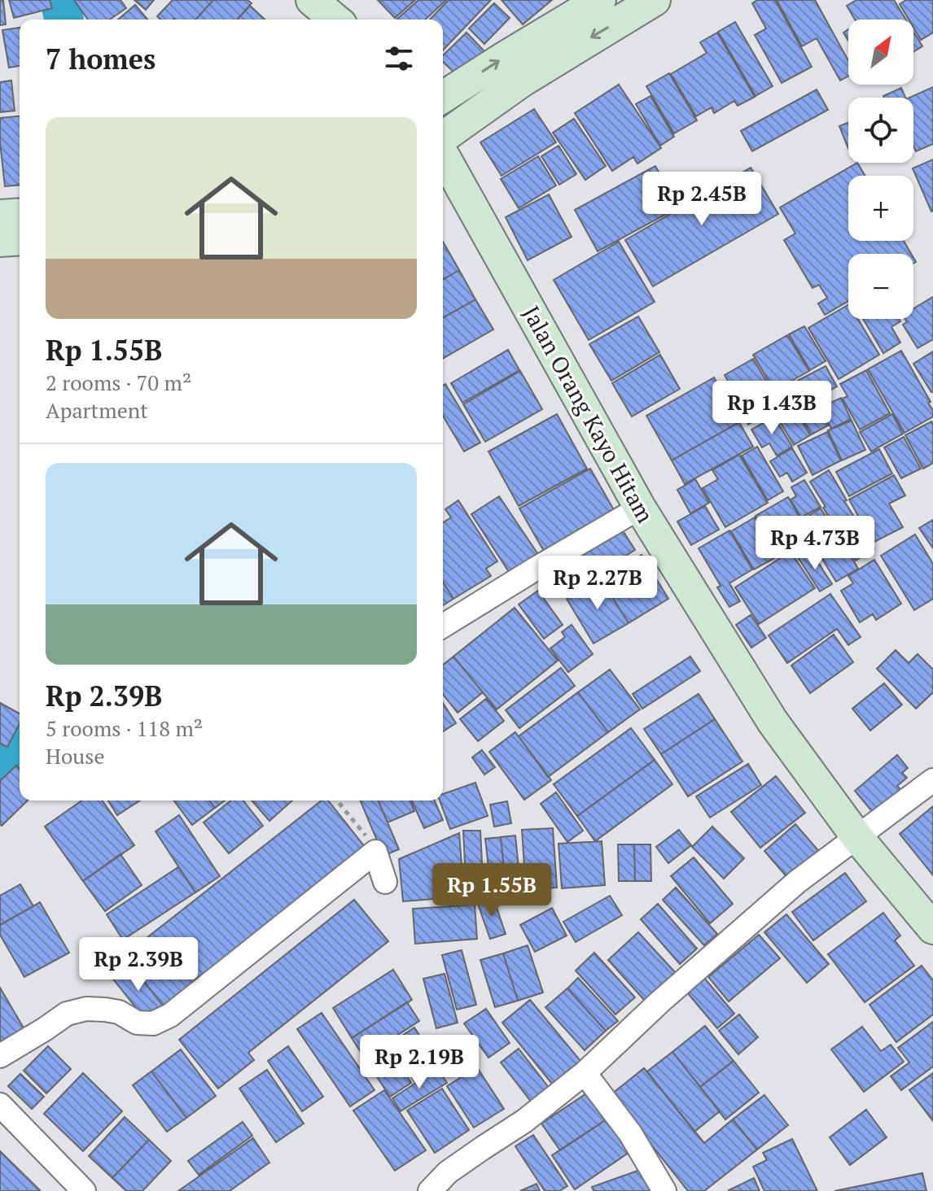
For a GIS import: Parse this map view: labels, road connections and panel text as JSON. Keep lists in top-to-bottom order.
{
  "streets": {
    "main road": ["Jalan Orang Kayo Hitam"]
  },
  "north": "top right",
  "page": {
    "map_buttons": ["+", "−"],
    "heading": "7 homes",
    "list": [
      {
        "name": "Rp 1.55B",
        "note": "2 rooms · 70 m² · Apartment"
      },
      {
        "name": "Rp 2.39B",
        "note": "5 rooms · 118 m² · House"
      }
    ],
    "price": [
      "Rp 2.45B",
      "Rp 1.43B",
      "Rp 4.73B",
      "Rp 2.27B",
      "Rp 1.55B",
      "Rp 2.39B",
      "Rp 2.19B"
    ]
  }
}
